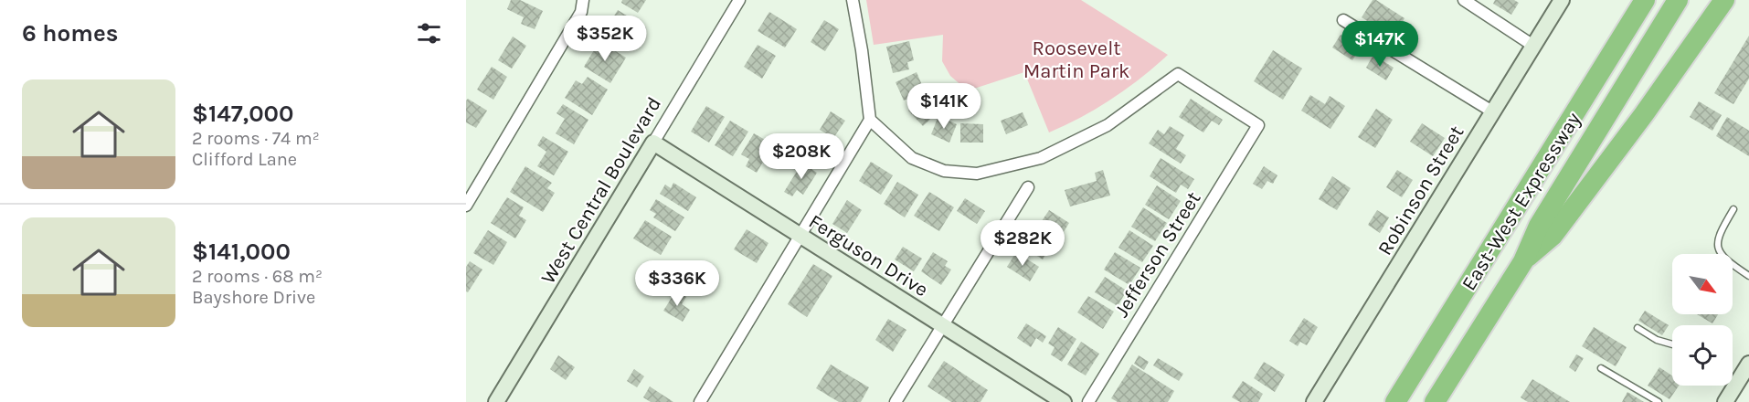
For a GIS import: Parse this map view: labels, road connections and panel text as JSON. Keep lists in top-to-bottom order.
{
  "streets": {
    "highway": ["East-West Expressway"],
    "street": [
      "West Central Boulevard",
      "Robinson Street",
      "Jefferson Street",
      "Ferguson Drive"
    ]
  },
  "crossings": [
    ["West Central Boulevard", "Ferguson Drive"]
  ],
  "parks": ["Roosevelt Martin Park"],
  "north": "bottom right",
  "page": {
    "heading": "6 homes",
    "price": [
      "$352K",
      "$147K",
      "$141K",
      "$208K",
      "$282K",
      "$336K"
    ],
    "list": [
      {
        "name": "$147,000",
        "note": "2 rooms · 74 m² · Clifford Lane"
      },
      {
        "name": "$141,000",
        "note": "2 rooms · 68 m² · Bayshore Drive"
      }
    ]
  }
}
